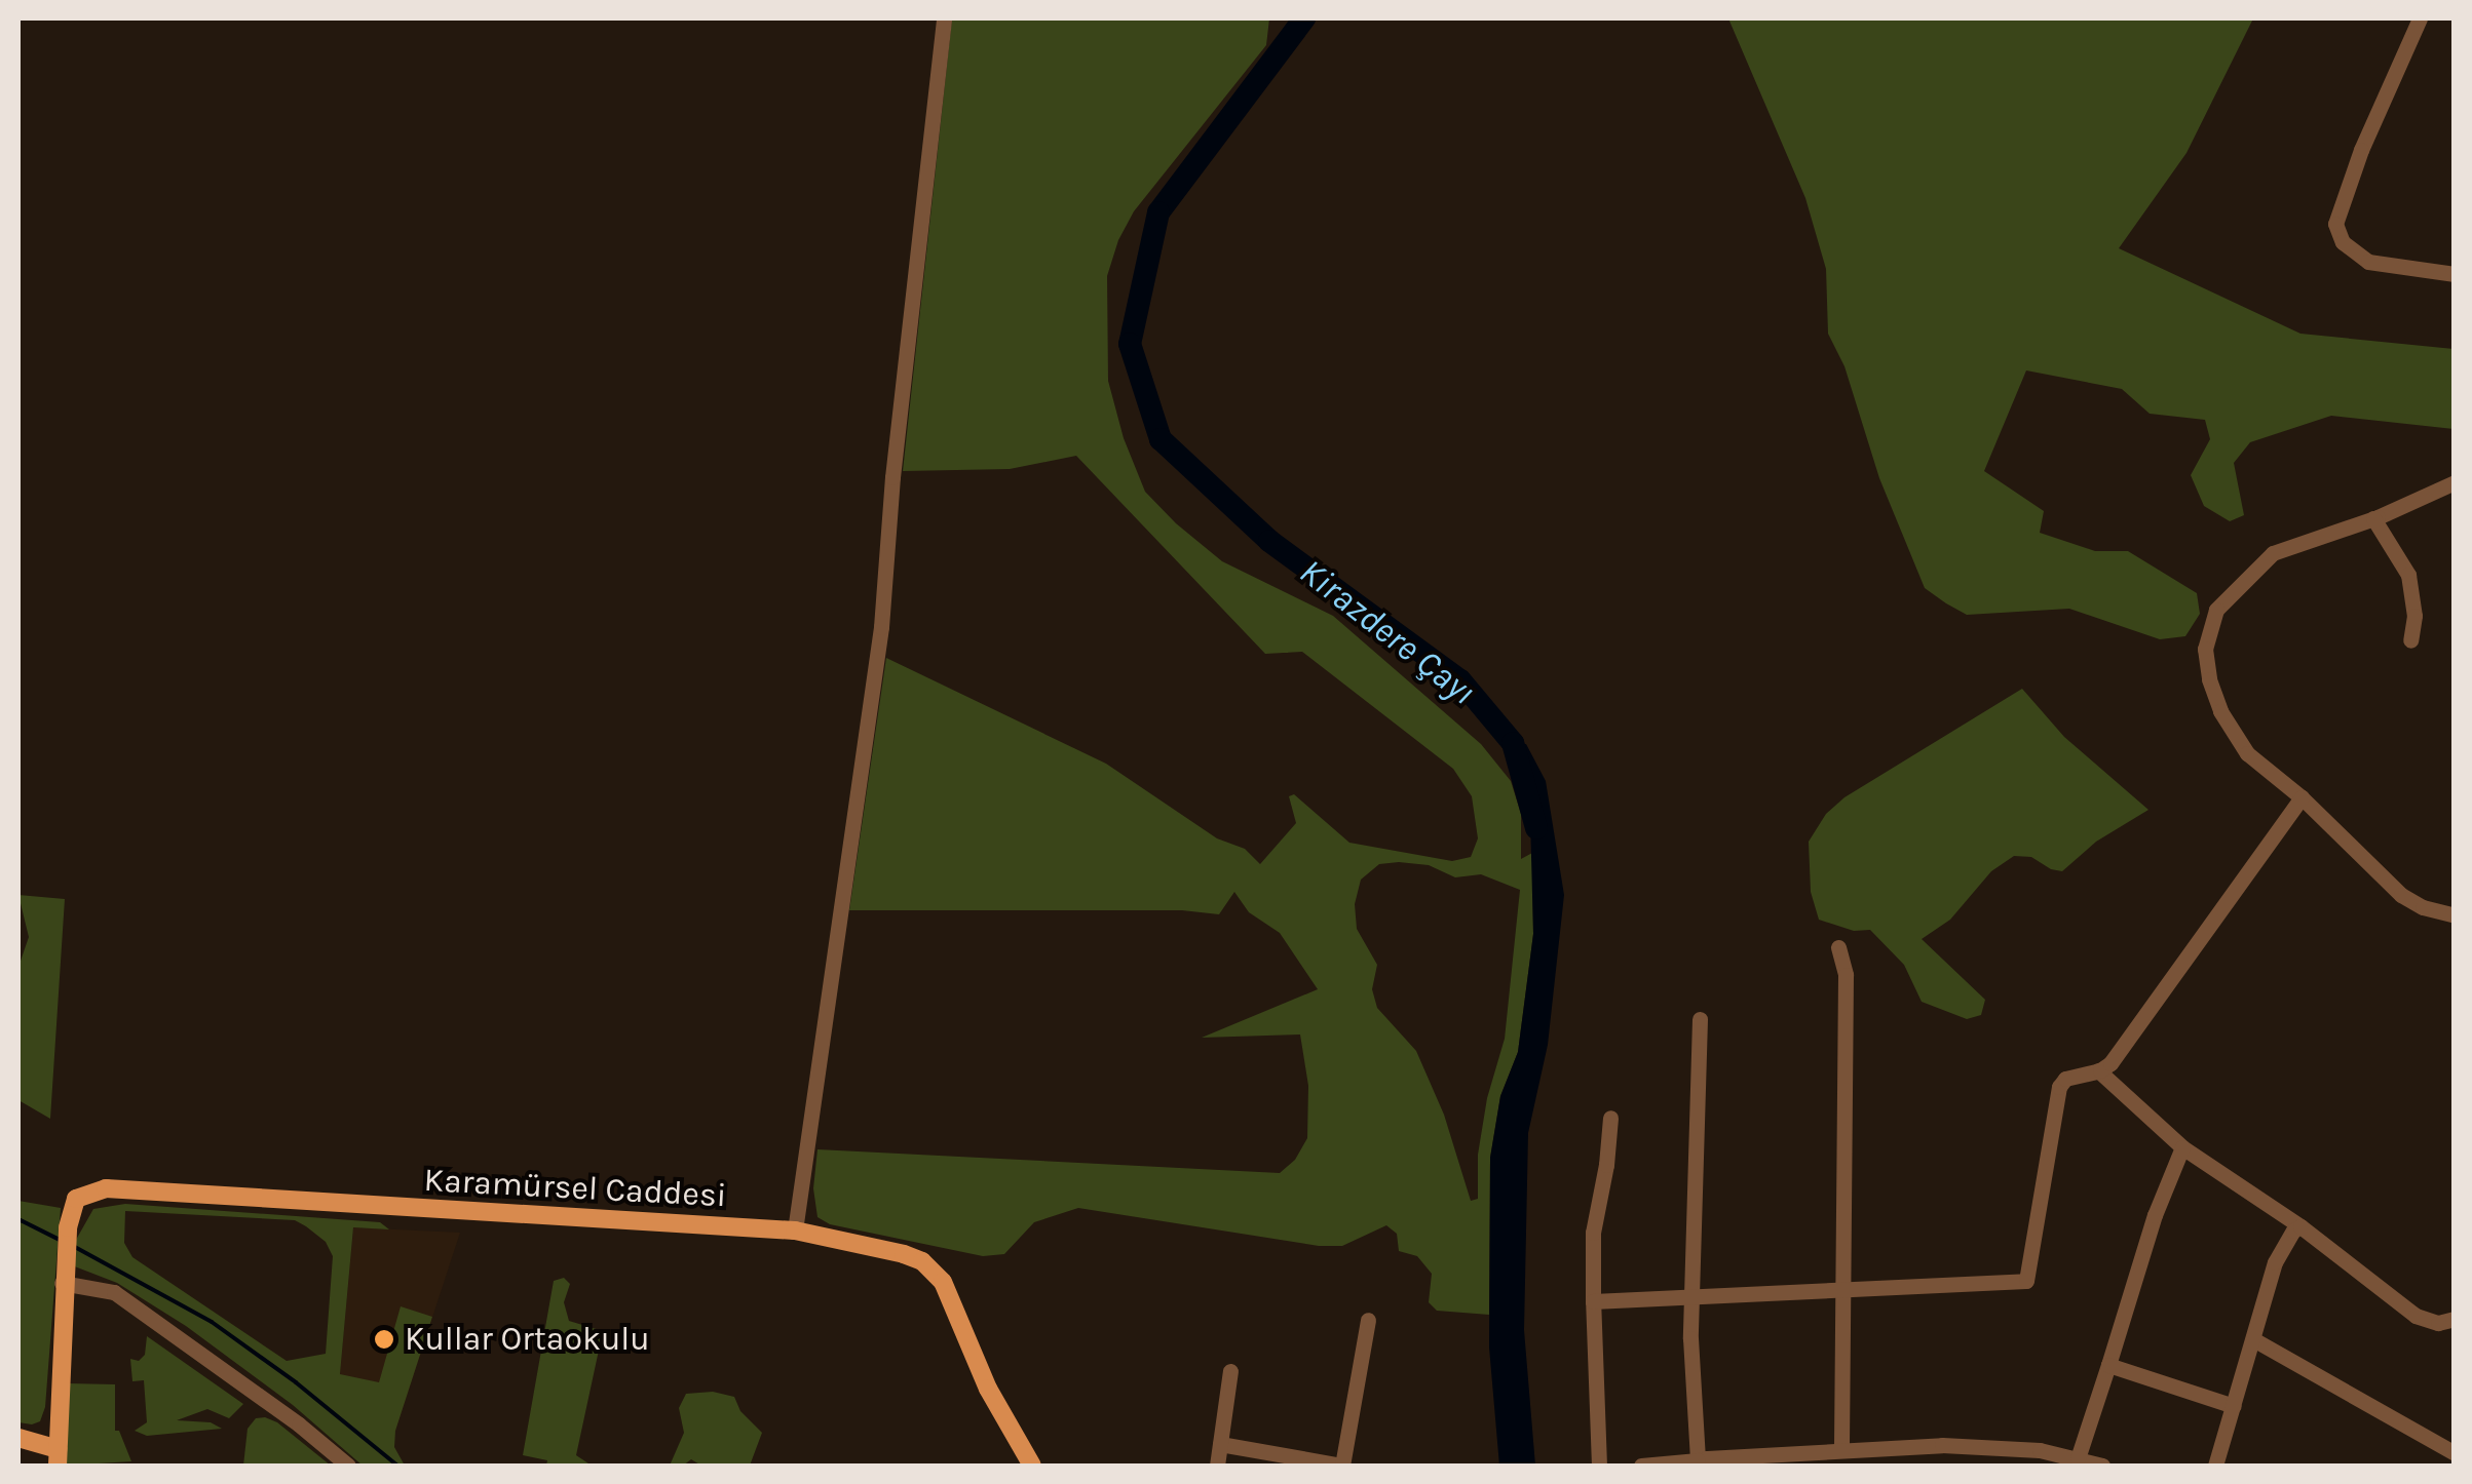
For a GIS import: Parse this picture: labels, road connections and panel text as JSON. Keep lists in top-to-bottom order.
{
  "streets": {
    "main road": ["Karamürsel Caddesi"]
  },
  "water": ["Kirazdere Çayı"],
  "places": ["Kullar Ortaokulu"]
}
